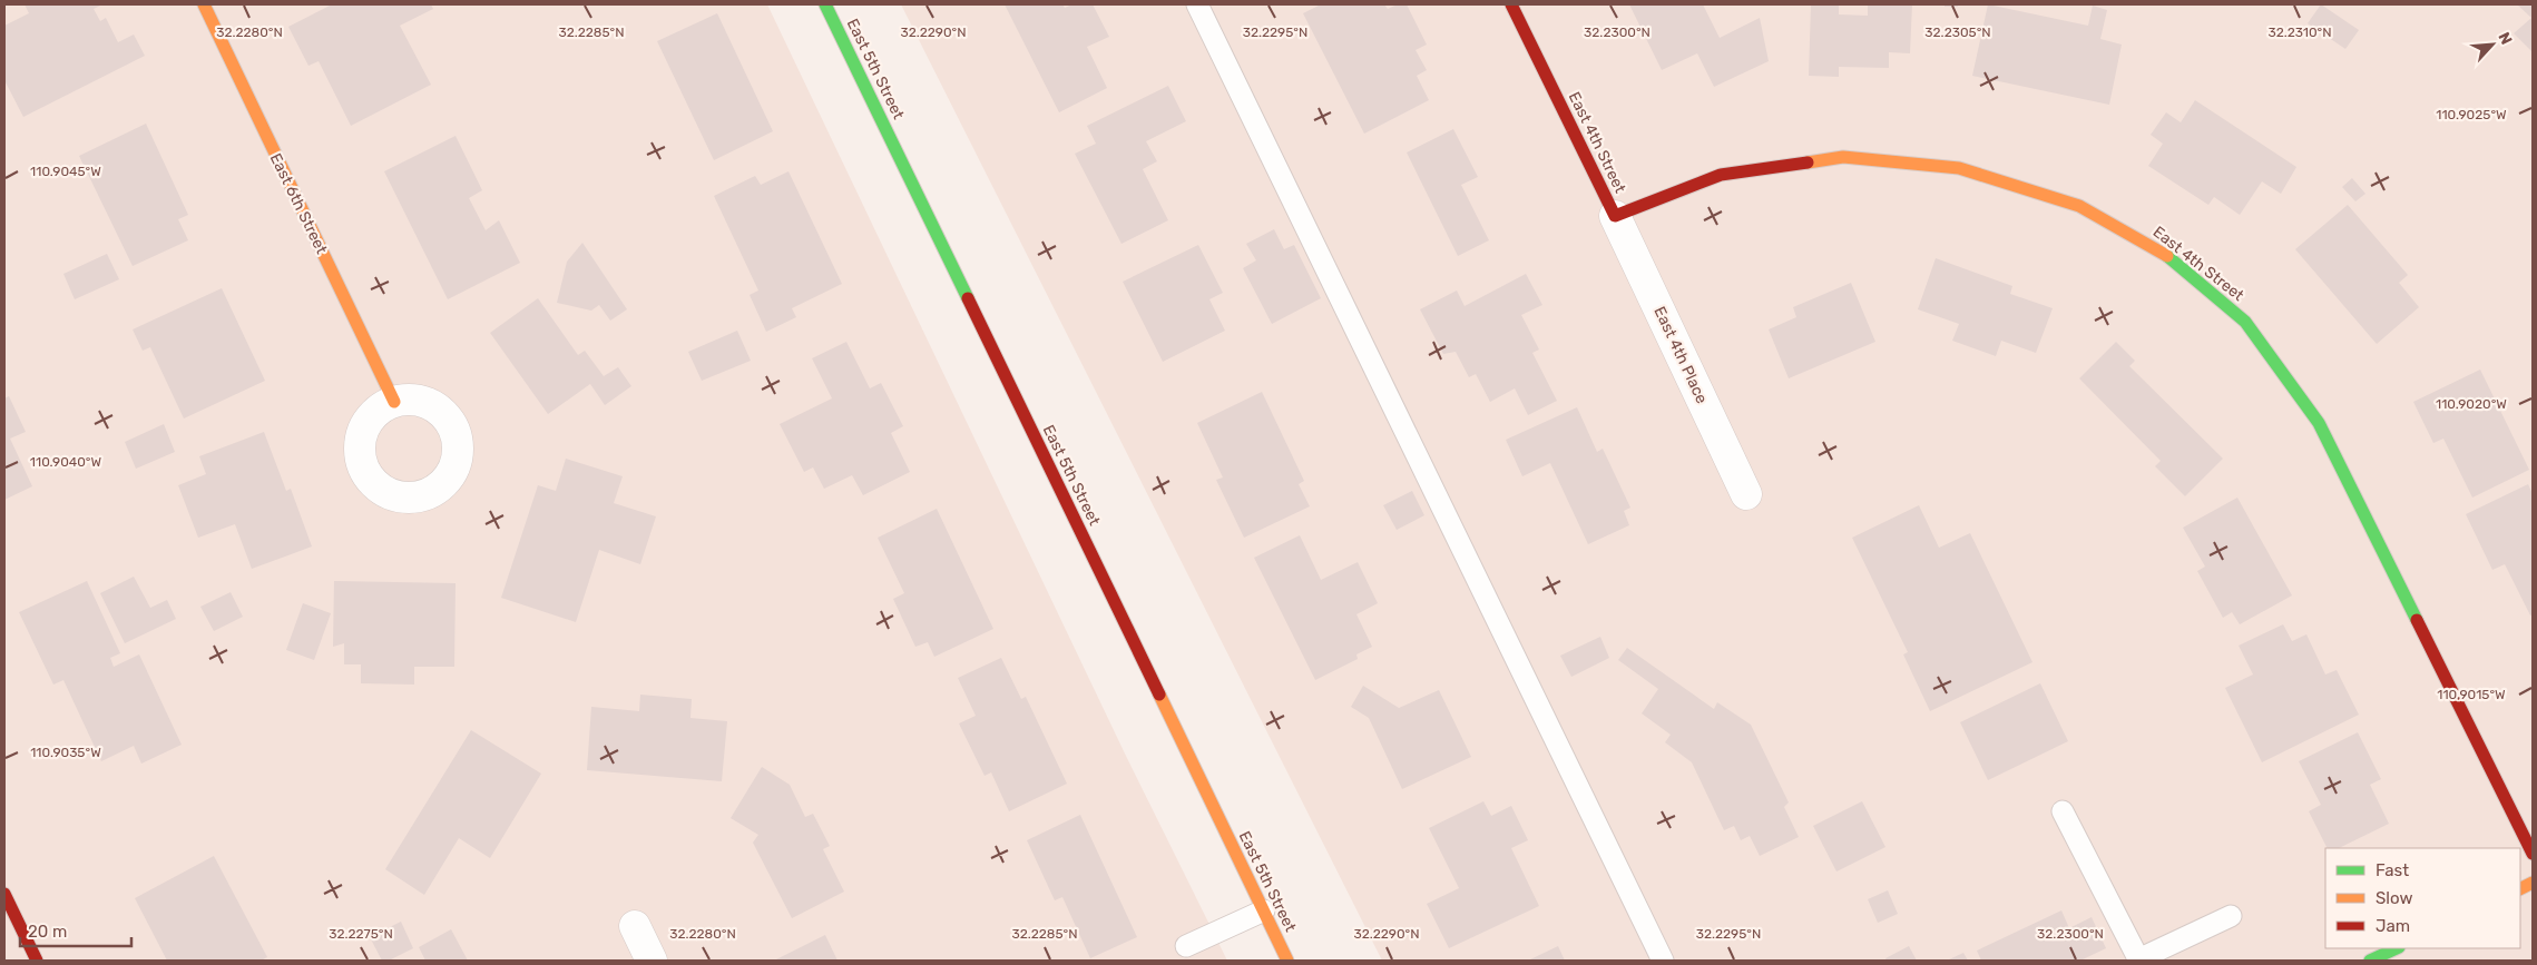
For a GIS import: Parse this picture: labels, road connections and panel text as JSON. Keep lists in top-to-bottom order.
{
  "streets": {
    "street": [
      "East 5th Street",
      "East 4th Street",
      "East 6th Street",
      "East 4th Place"
    ]
  },
  "crossings": [
    ["East 4th Street", "East 4th Place"]
  ],
  "legend": ["Fast", "Slow", "Jam"],
  "scale_bar": "20 m",
  "north": "top right",
  "coordinates": [
    "32.2280°N",
    "32.2285°N",
    "32.2290°N",
    "32.2295°N",
    "32.2300°N",
    "32.2305°N",
    "32.2310°N",
    "110.9025°W",
    "110.9045°W",
    "110.9020°W",
    "110.9040°W",
    "110.9015°W",
    "110.9035°W",
    "32.2275°N"
  ]
}
